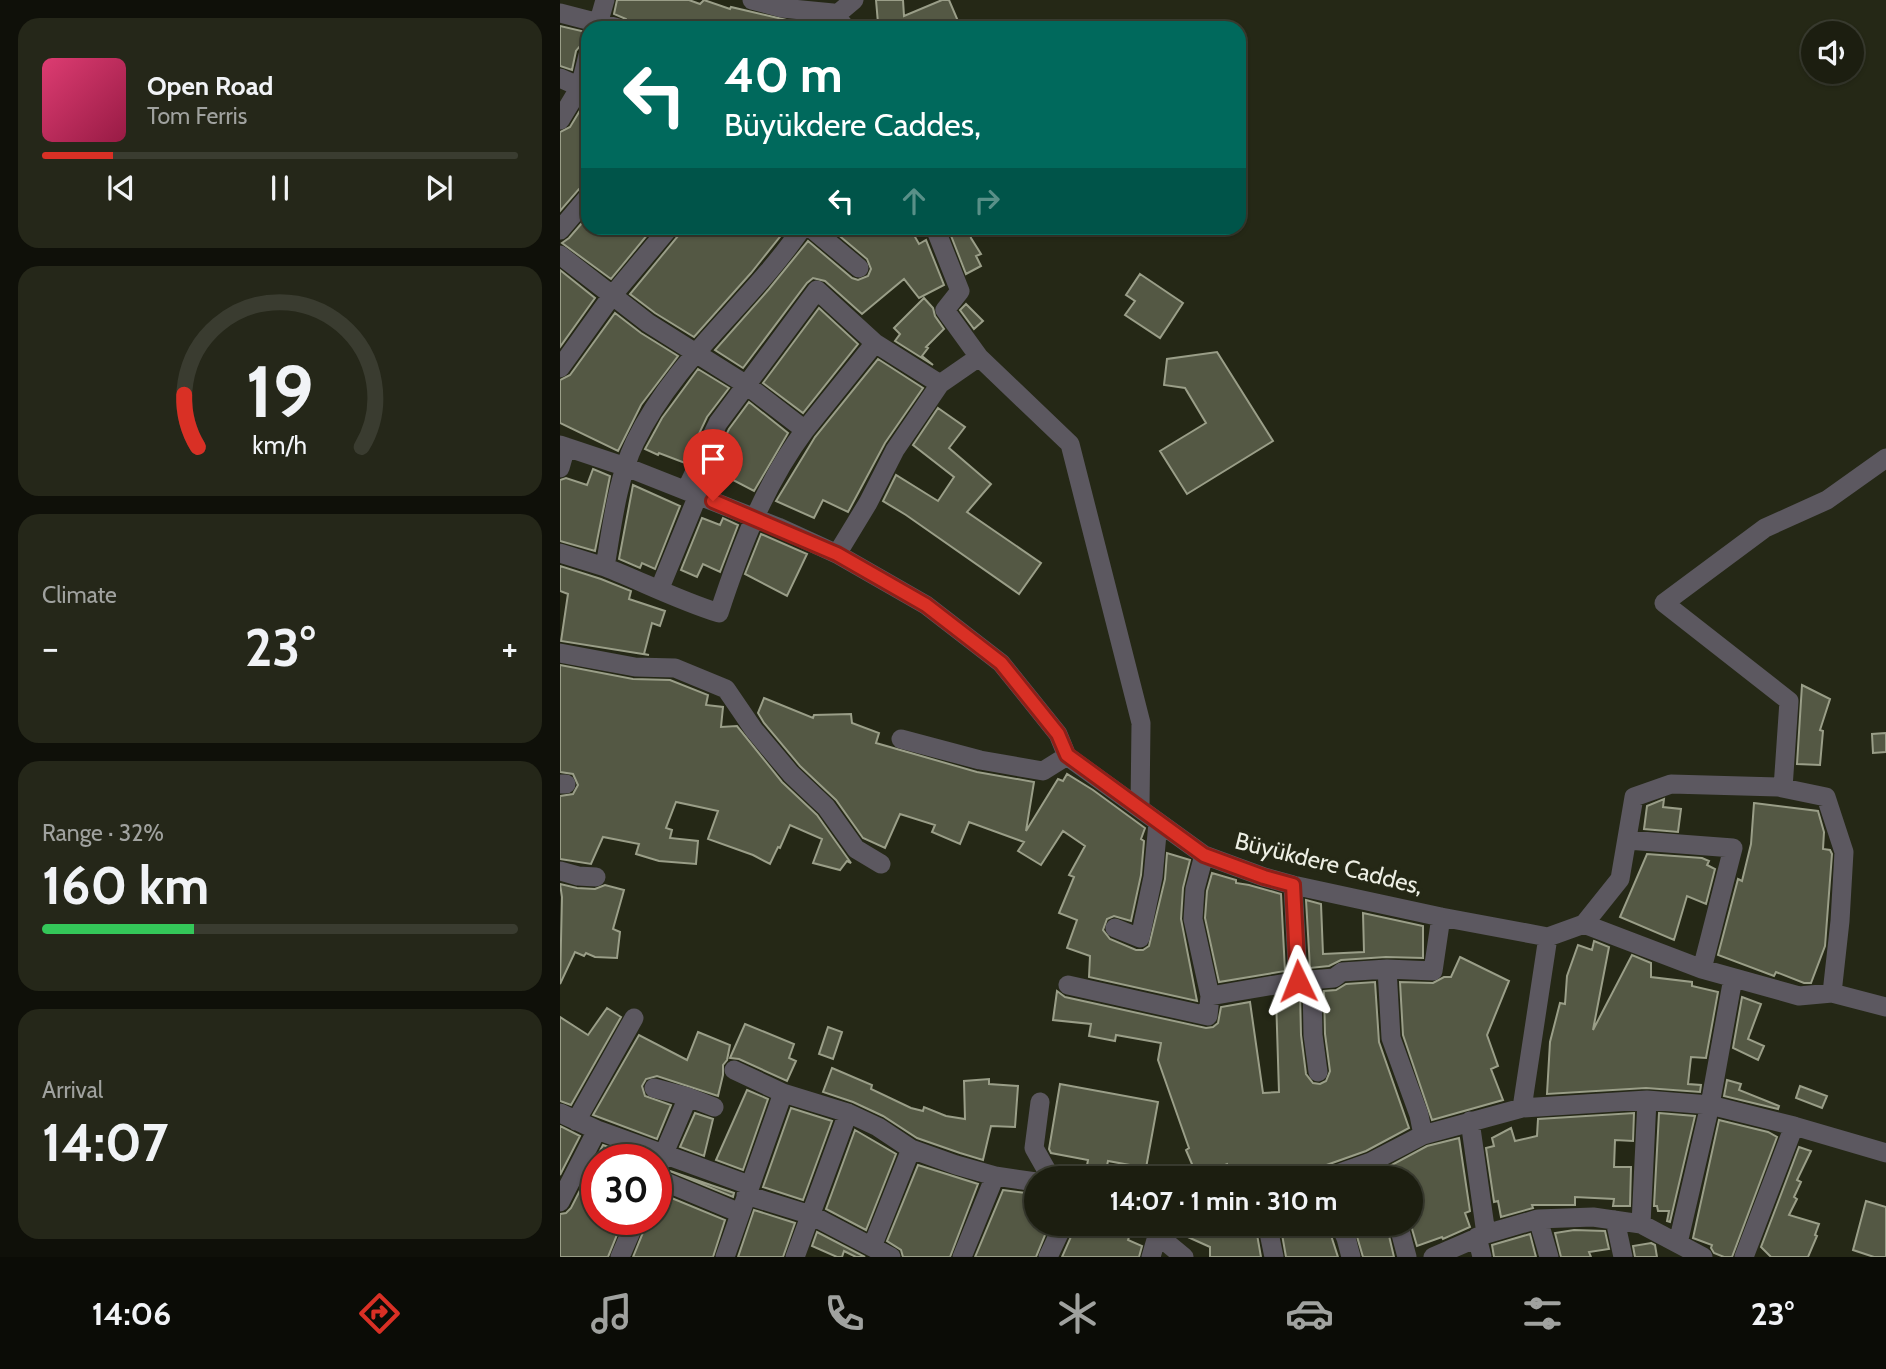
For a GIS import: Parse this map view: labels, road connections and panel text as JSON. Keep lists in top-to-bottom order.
{
  "streets": {
    "street": ["Büyükdere Caddes,"]
  },
  "page": {
    "turn": ["40 m", "Büyükdere Caddes,"],
    "song": ["Open Road", "Tom Ferris"],
    "tile": [
      "Climate",
      ["Range · 32%", "160 km"],
      ["Arrival", "14:07"]
    ],
    "heat": ["−", "23°", "+"],
    "limit": "30",
    "trip": "14:07 · 1 min · 310 m",
    "tabs": ["14:06", "23°"],
    "gauge": ["19", "km/h"]
  }
}
